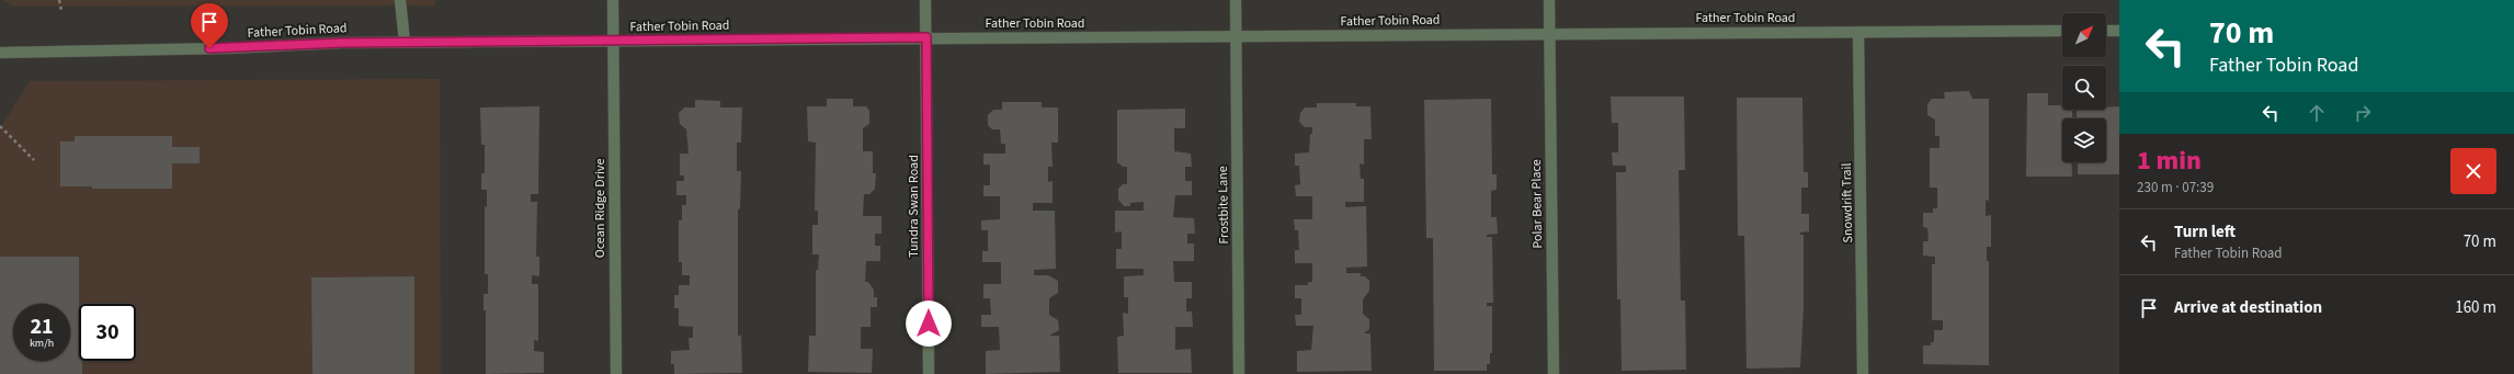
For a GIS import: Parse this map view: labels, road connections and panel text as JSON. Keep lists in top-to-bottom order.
{
  "streets": {
    "street": [
      "Father Tobin Road",
      "Snowdrift Trail",
      "Polar Bear Place",
      "Frostbite Lane",
      "Tundra Swan Road",
      "Ocean Ridge Drive"
    ]
  },
  "crossings": [
    ["Father Tobin Road", "Snowdrift Trail"],
    ["Father Tobin Road", "Polar Bear Place"],
    ["Father Tobin Road", "Frostbite Lane"],
    ["Father Tobin Road", "Tundra Swan Road"],
    ["Father Tobin Road", "Ocean Ridge Drive"]
  ],
  "north": "top right",
  "page": {
    "turn": ["70 m", "Father Tobin Road"],
    "heading": ["1 min", "230 m · 07:39"],
    "list": [
      {
        "name": "Turn left",
        "note": "Father Tobin Road",
        "value": "70 m"
      },
      {
        "name": "Arrive at destination",
        "value": "160 m"
      }
    ],
    "speed": "21 km/h",
    "limit": "30"
  }
}
